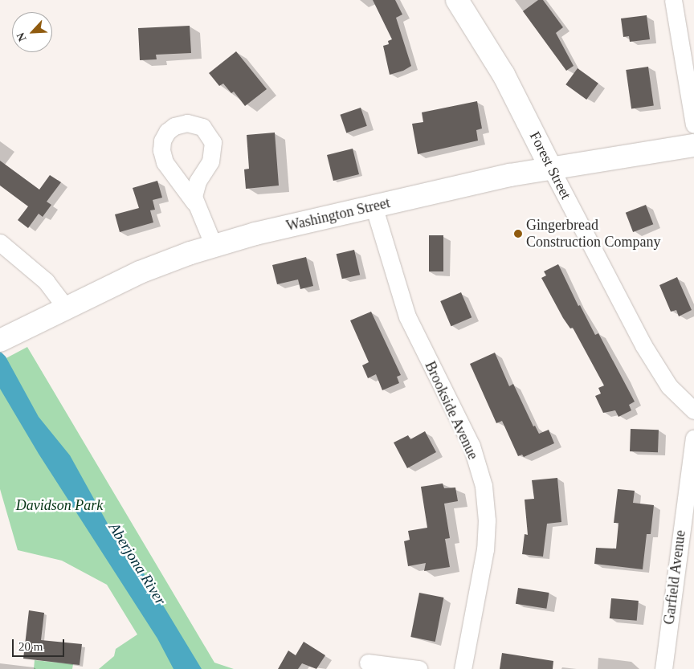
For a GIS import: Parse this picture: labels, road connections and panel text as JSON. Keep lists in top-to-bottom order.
{
  "streets": {
    "main road": ["Forest Street", "Washington Street"],
    "street": ["Brookside Avenue", "Garfield Avenue"]
  },
  "crossings": [
    ["Forest Street", "Washington Street"],
    ["Washington Street", "Brookside Avenue"]
  ],
  "water": ["Aberjona River"],
  "parks": ["Davidson Park"],
  "places": ["Gingerbread Construction Company"],
  "scale_bar": "20 m",
  "north": "bottom left"
}
